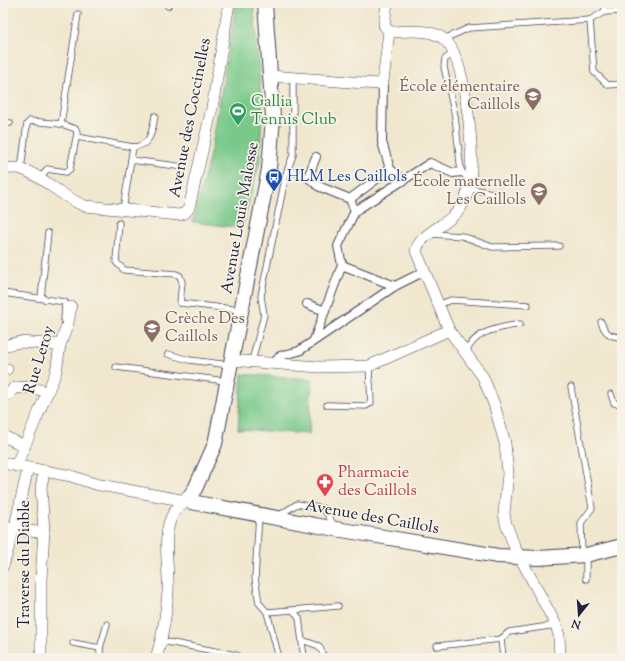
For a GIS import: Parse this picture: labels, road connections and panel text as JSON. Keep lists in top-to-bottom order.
{
  "streets": {
    "street": [
      "Avenue des Coccinelles",
      "Avenue Louis Malosse",
      "Rue Leroy",
      "Avenue des Caillols",
      "Traverse du Diable"
    ]
  },
  "crossings": [
    ["Avenue Louis Malosse", "Avenue des Caillols"],
    ["Rue Leroy", "Avenue des Caillols"],
    ["Avenue des Caillols", "Traverse du Diable"]
  ],
  "places": {
    "school or university": ["École élémentaire Caillols", "École maternelle Les Caillols", "Crèche Des Caillols"],
    "sports": ["Gallia Tennis Club"],
    "bus stop": ["HLM Les Caillols"],
    "pharmacy": ["Pharmacie des Caillols"]
  },
  "north": "bottom"
}
